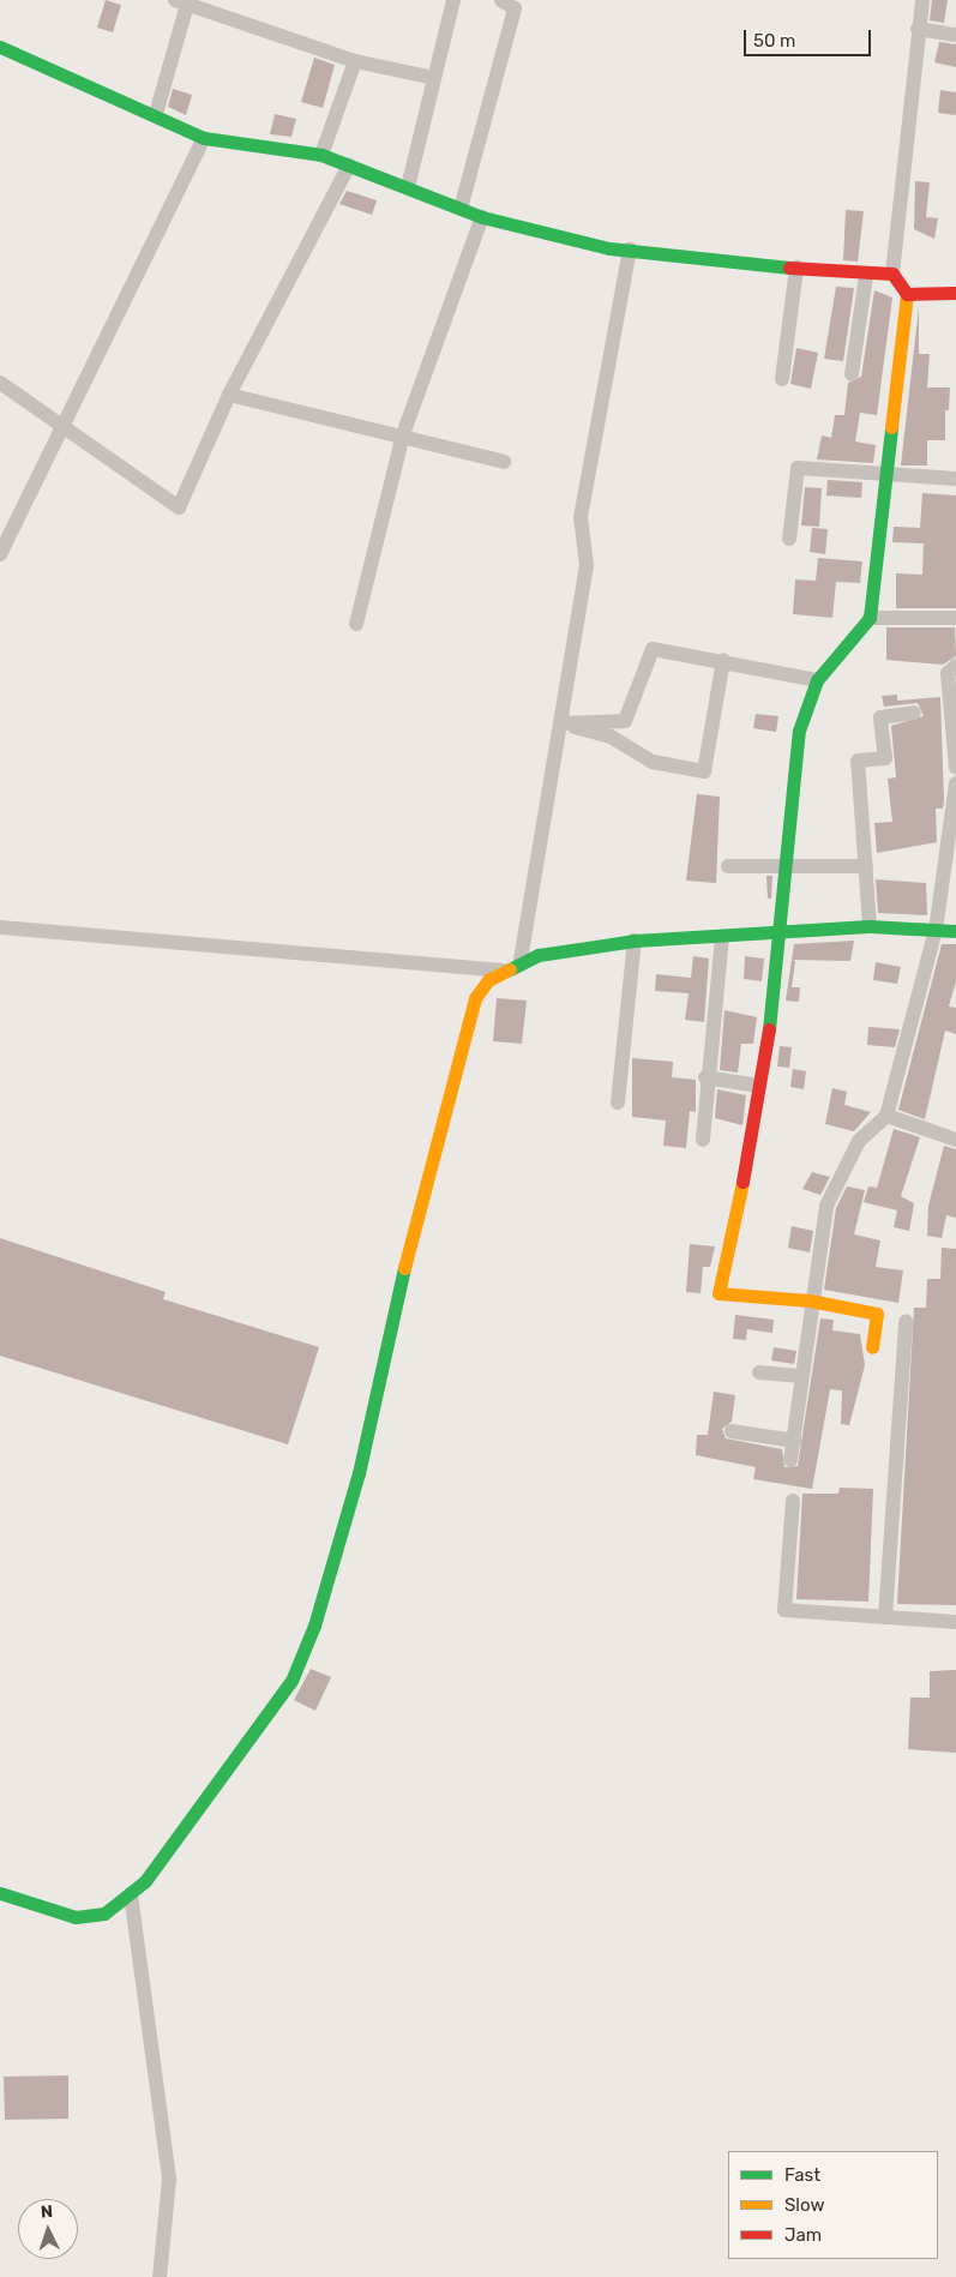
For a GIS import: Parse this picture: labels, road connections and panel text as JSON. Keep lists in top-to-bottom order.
{
  "legend": ["Fast", "Slow", "Jam"],
  "scale_bar": "50 m",
  "north": "top"
}
